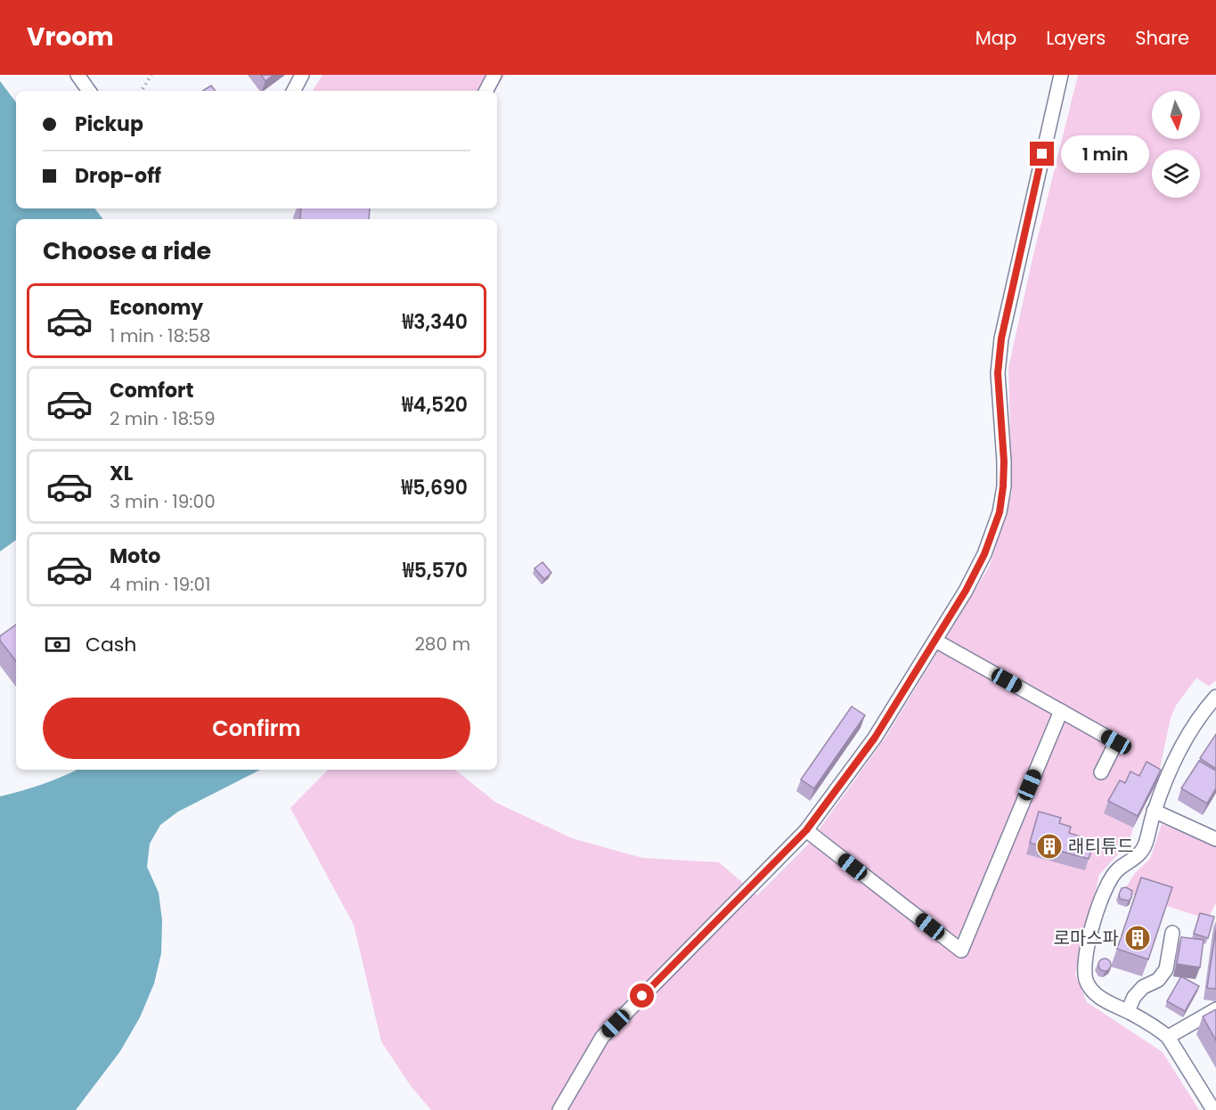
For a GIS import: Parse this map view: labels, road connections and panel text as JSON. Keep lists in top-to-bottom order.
{
  "places": {
    "building": ["래티튜드", "로마스파"]
  },
  "north": "bottom",
  "page": {
    "header": "Vroom",
    "nav": ["Map", "Layers", "Share"],
    "banner": ["Pickup", "Drop-off"],
    "bubble": "1 min",
    "heading": "Choose a ride",
    "list": [
      {
        "name": "Economy",
        "note": "1 min · 18:58",
        "value": "₩3,340"
      },
      {
        "name": "Comfort",
        "note": "2 min · 18:59",
        "value": "₩4,520"
      },
      {
        "name": "XL",
        "note": "3 min · 19:00",
        "value": "₩5,690"
      },
      {
        "name": "Moto",
        "note": "4 min · 19:01",
        "value": "₩5,570"
      }
    ],
    "pay": ["Cash", "280 m"],
    "buttons": "Confirm"
  }
}
